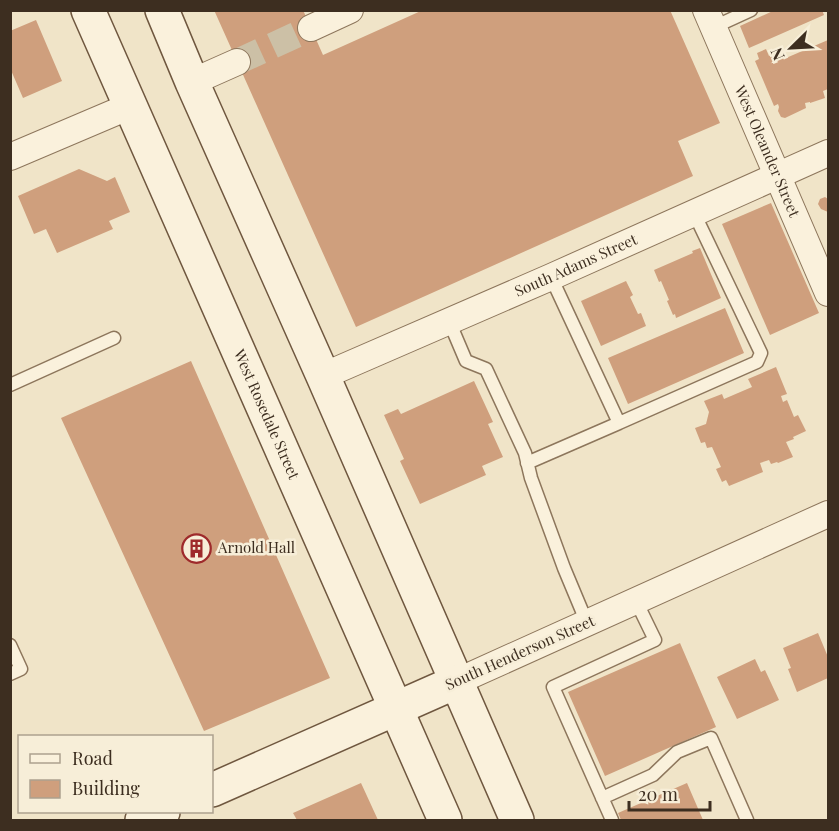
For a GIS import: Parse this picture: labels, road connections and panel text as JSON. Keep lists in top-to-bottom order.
{
  "streets": {
    "main road": ["West Rosedale Street", "South Henderson Street"],
    "street": ["West Oleander Street", "South Adams Street"]
  },
  "crossings": [
    ["West Oleander Street", "South Adams Street"],
    ["West Rosedale Street", "South Henderson Street"]
  ],
  "places": {
    "building": ["Arnold Hall"]
  },
  "legend": ["Road", "Building"],
  "scale_bar": "20 m",
  "north": "bottom left"
}
